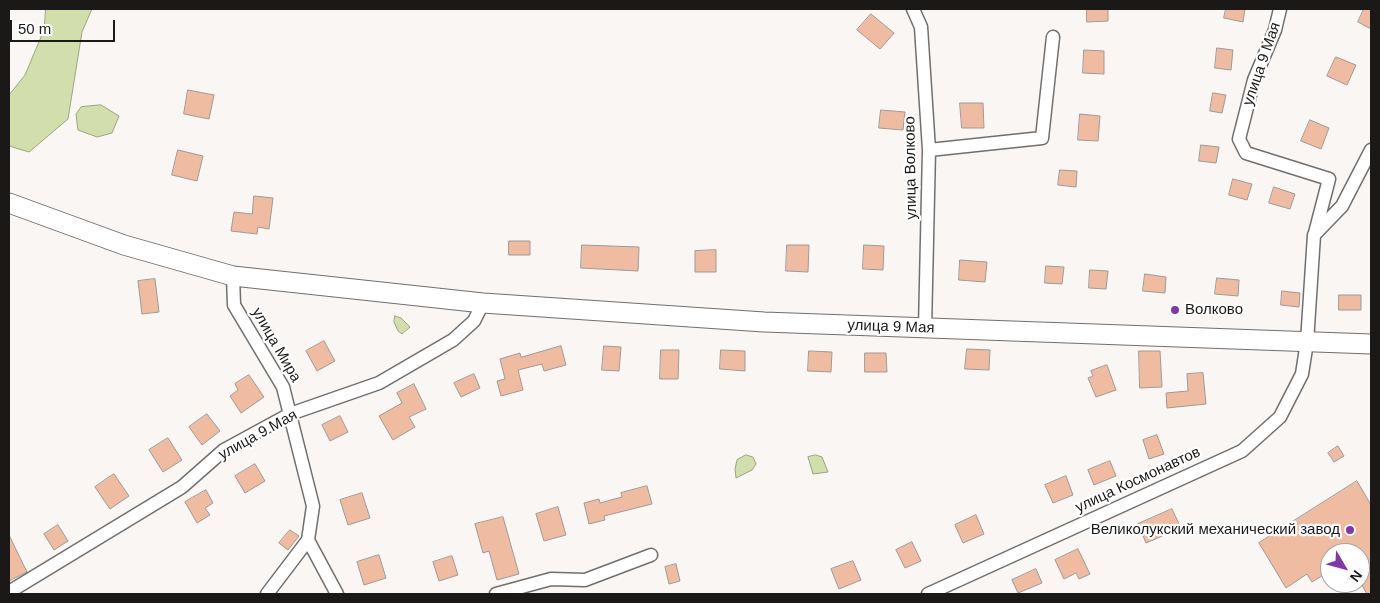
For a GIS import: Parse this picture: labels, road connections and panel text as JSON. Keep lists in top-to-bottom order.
{
  "streets": {
    "main road": ["улица 9 Мая"],
    "street": ["улица Волково", "улица Мира", "улица Космонавтов"]
  },
  "crossings": [
    ["улица 9 Мая", "улица Волково"],
    ["улица 9 Мая", "улица Мира"],
    ["улица 9 Мая", "улица Космонавтов"]
  ],
  "places": ["Волково", "Великолукский механический завод"],
  "scale_bar": "50 m",
  "north": "bottom right"
}
